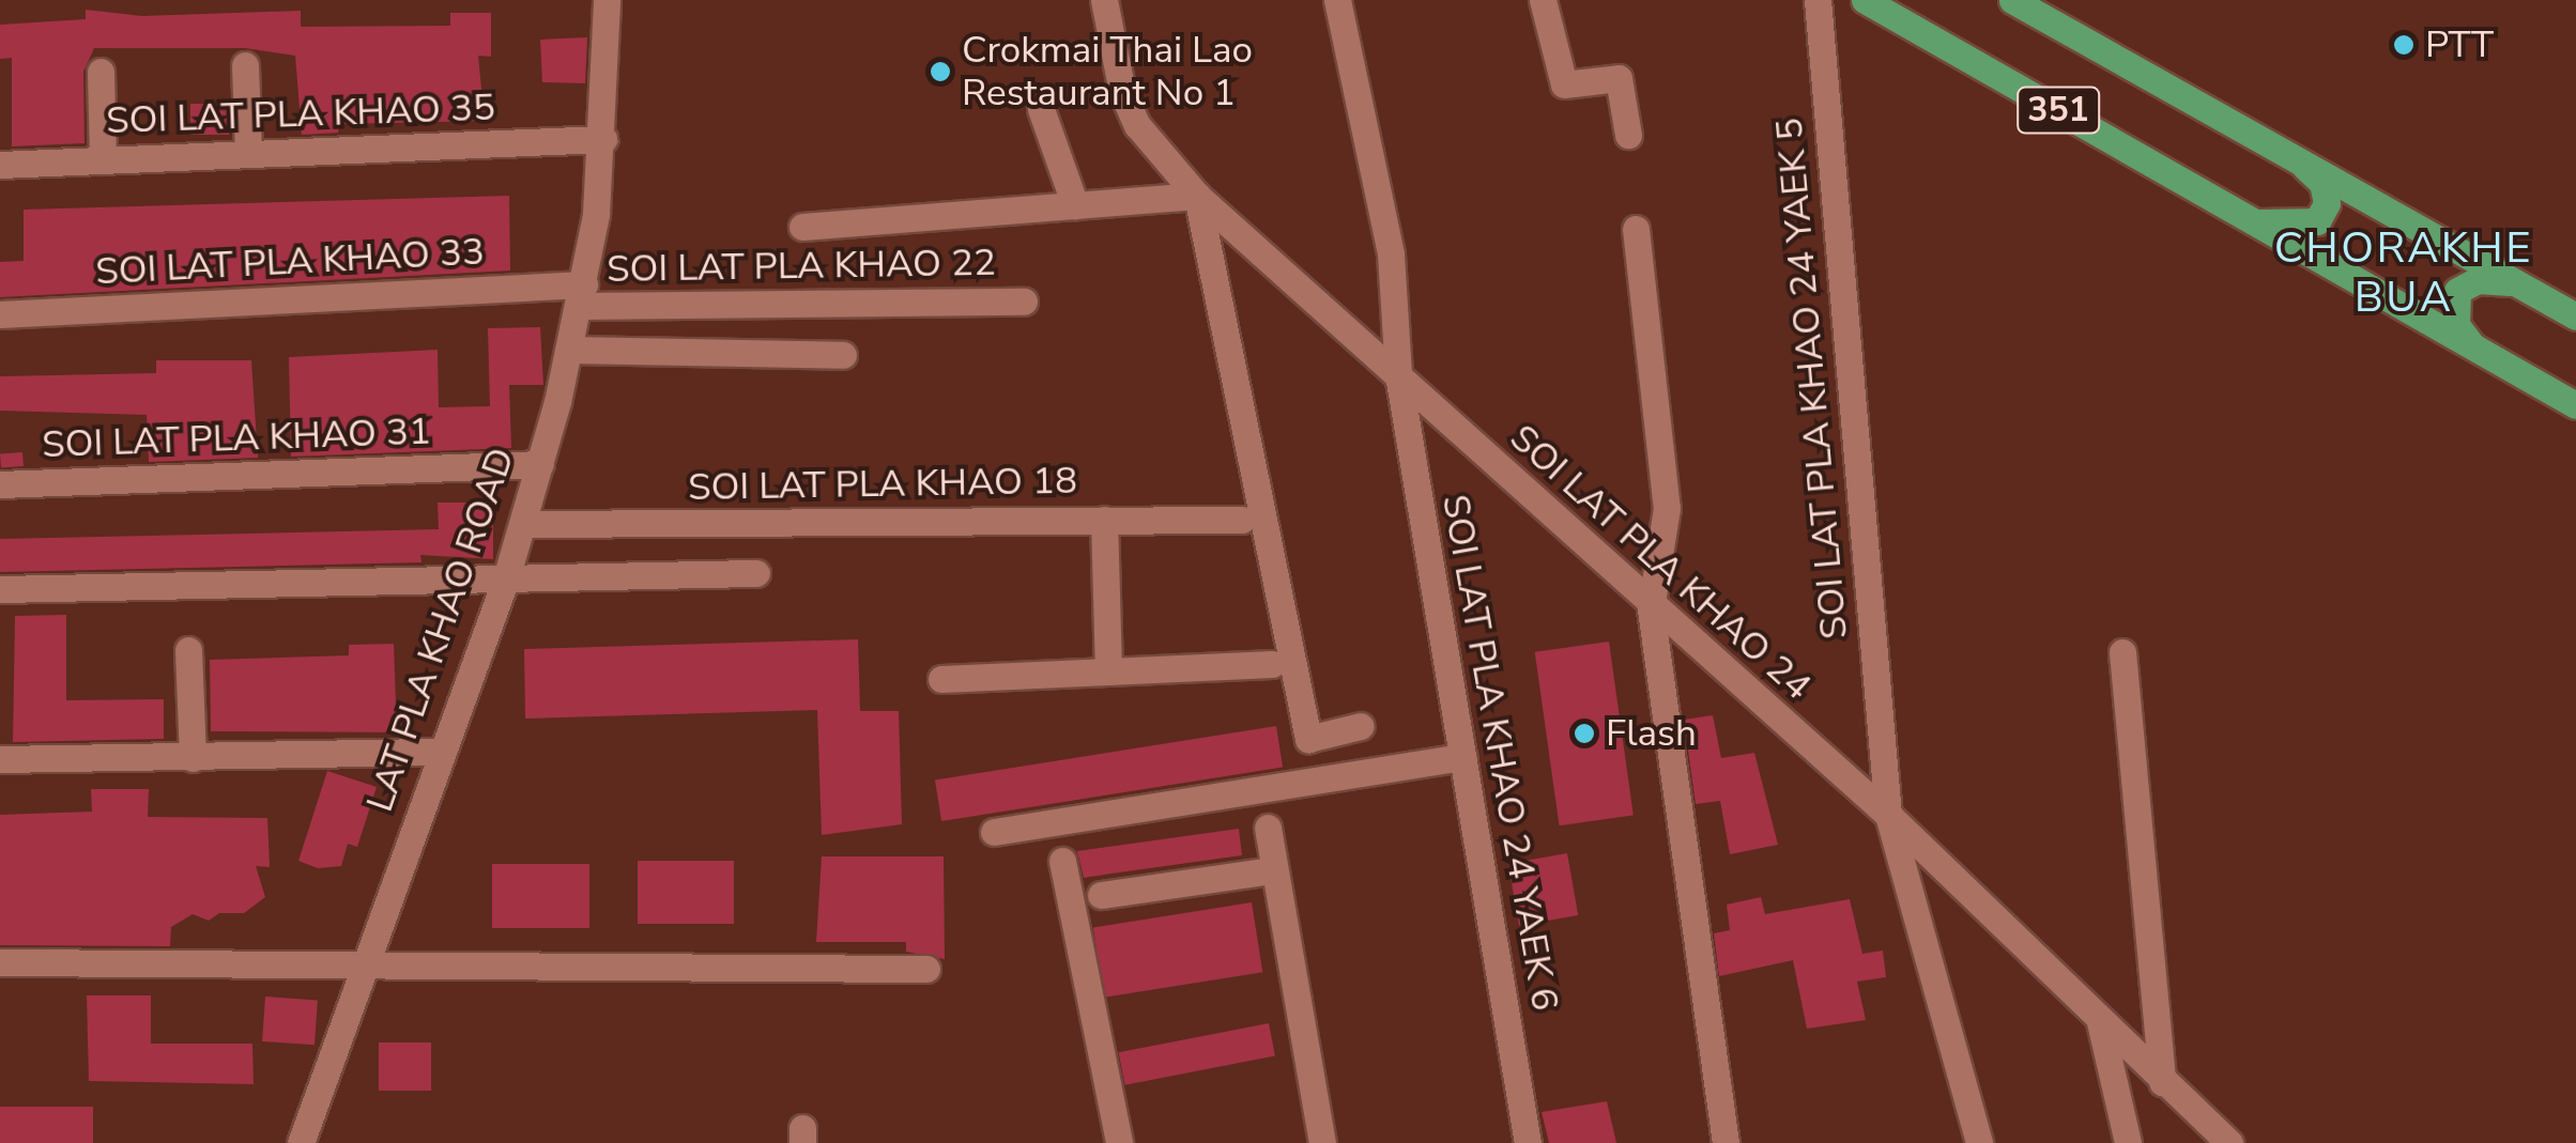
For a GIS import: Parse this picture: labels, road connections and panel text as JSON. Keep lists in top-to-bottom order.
{
  "streets": {
    "main road": ["351"],
    "street": [
      "SOI LAT PLA KHAO 35",
      "SOI LAT PLA KHAO 33",
      "SOI LAT PLA KHAO 22",
      "SOI LAT PLA KHAO 24 YAEK 5",
      "SOI LAT PLA KHAO 31",
      "SOI LAT PLA KHAO 18",
      "SOI LAT PLA KHAO 24",
      "LAT PLA KHAO ROAD",
      "SOI LAT PLA KHAO 24 YAEK 6"
    ]
  },
  "crossings": [
    ["SOI LAT PLA KHAO 35", "LAT PLA KHAO ROAD"],
    ["SOI LAT PLA KHAO 33", "SOI LAT PLA KHAO 22"],
    ["SOI LAT PLA KHAO 33", "LAT PLA KHAO ROAD"],
    ["SOI LAT PLA KHAO 22", "LAT PLA KHAO ROAD"],
    ["SOI LAT PLA KHAO 24 YAEK 5", "SOI LAT PLA KHAO 24"],
    ["SOI LAT PLA KHAO 31", "LAT PLA KHAO ROAD"],
    ["SOI LAT PLA KHAO 18", "LAT PLA KHAO ROAD"],
    ["SOI LAT PLA KHAO 24", "SOI LAT PLA KHAO 24 YAEK 6"]
  ],
  "districts": ["CHORAKHE BUA"],
  "places": ["PTT", "Crokmai Thai Lao Restaurant No 1", "Flash"]
}
